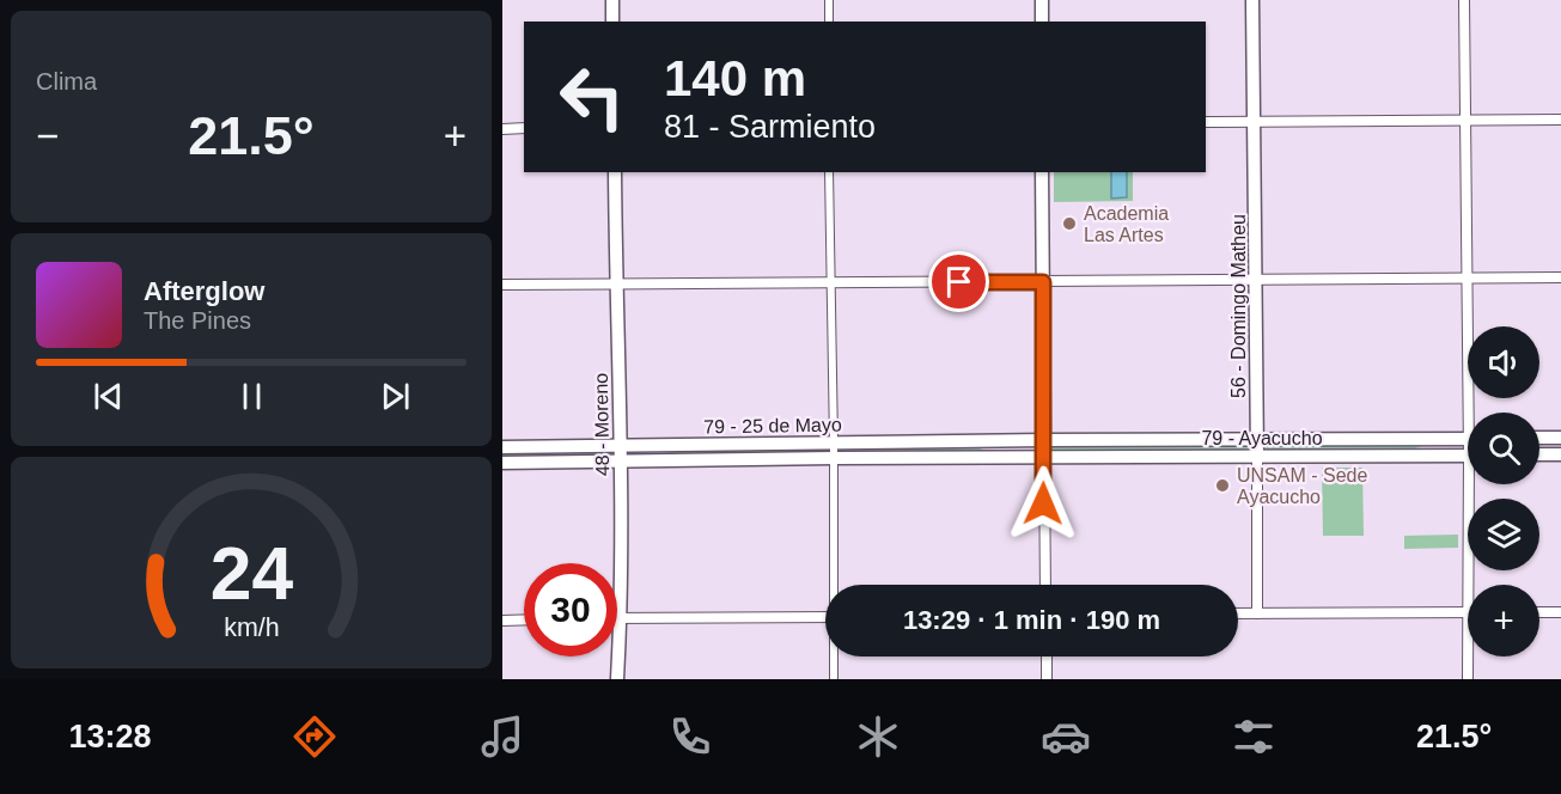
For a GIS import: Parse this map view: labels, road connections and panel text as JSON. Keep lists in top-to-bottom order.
{
  "streets": {
    "main road": [
      "56 - Domingo Matheu",
      "48 - Moreno",
      "79 - 25 de Mayo",
      "79 - Ayacucho"
    ]
  },
  "crossings": [
    ["56 - Domingo Matheu", "79 - Ayacucho"],
    ["48 - Moreno", "79 - 25 de Mayo"],
    ["79 - 25 de Mayo", "79 - Ayacucho"]
  ],
  "places": ["Academia Las Artes", "UNSAM - Sede Ayacucho"],
  "page": {
    "tile": "Clima",
    "turn": ["140 m", "81 - Sarmiento"],
    "heat": ["−", "21.5°", "+"],
    "song": ["Afterglow", "The Pines"],
    "map_buttons": "+",
    "limit": "30",
    "trip": "13:29 · 1 min · 190 m",
    "tabs": ["13:28", "21.5°"],
    "gauge": ["24", "km/h"]
  }
}
